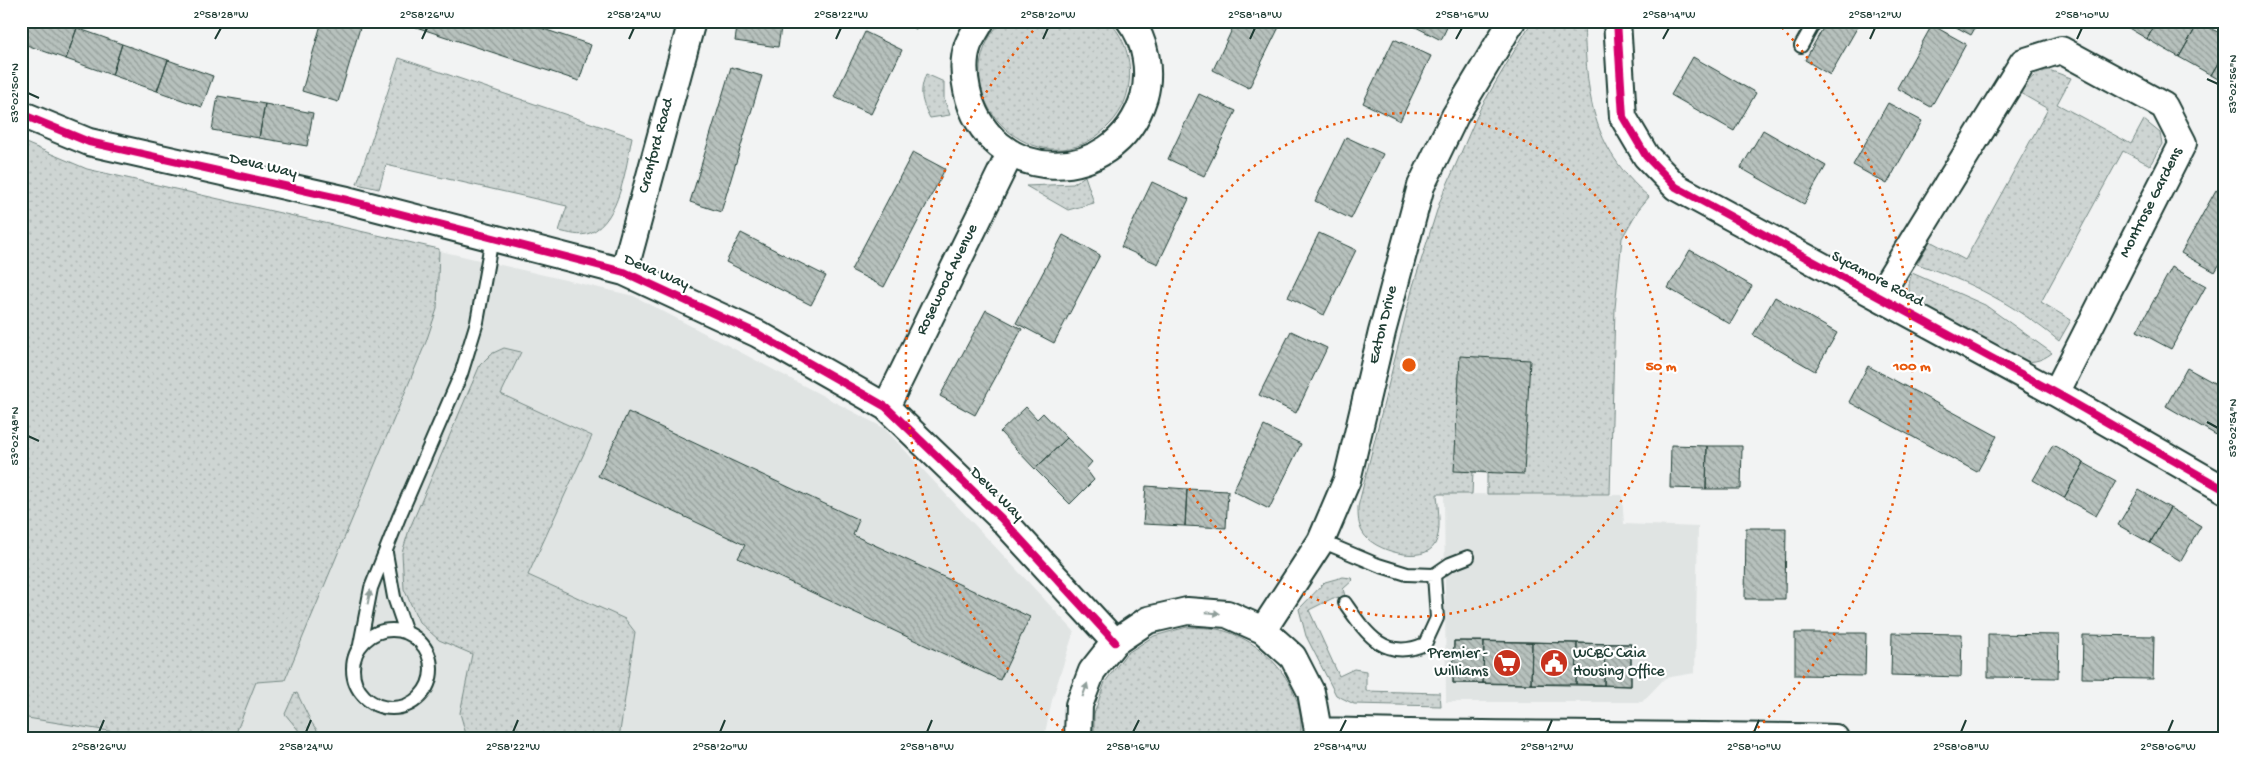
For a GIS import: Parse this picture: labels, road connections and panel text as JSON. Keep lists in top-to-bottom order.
{
  "streets": {
    "street": [
      "Cranford Road",
      "Deva Way",
      "Montrose Gardens",
      "Rosewood Avenue",
      "Sycamore Road",
      "Eaton Drive"
    ]
  },
  "crossings": [
    ["Cranford Road", "Deva Way"],
    ["Deva Way", "Rosewood Avenue"],
    ["Montrose Gardens", "Sycamore Road"]
  ],
  "places": {
    "supermarket": ["Premier - Williams"],
    "public building": ["WCBC Caia Housing Office"]
  },
  "coordinates": [
    "2°58'28\"W",
    "2°58'26\"W",
    "2°58'24\"W",
    "2°58'22\"W",
    "2°58'20\"W",
    "2°58'18\"W",
    "2°58'16\"W",
    "2°58'14\"W",
    "2°58'12\"W",
    "2°58'10\"W",
    "53°02'56\"N",
    "53°02'50\"N",
    "53°02'54\"N",
    "53°02'48\"N",
    "2°58'08\"W",
    "2°58'06\"W"
  ],
  "rings": ["50 m", "100 m"]
}
